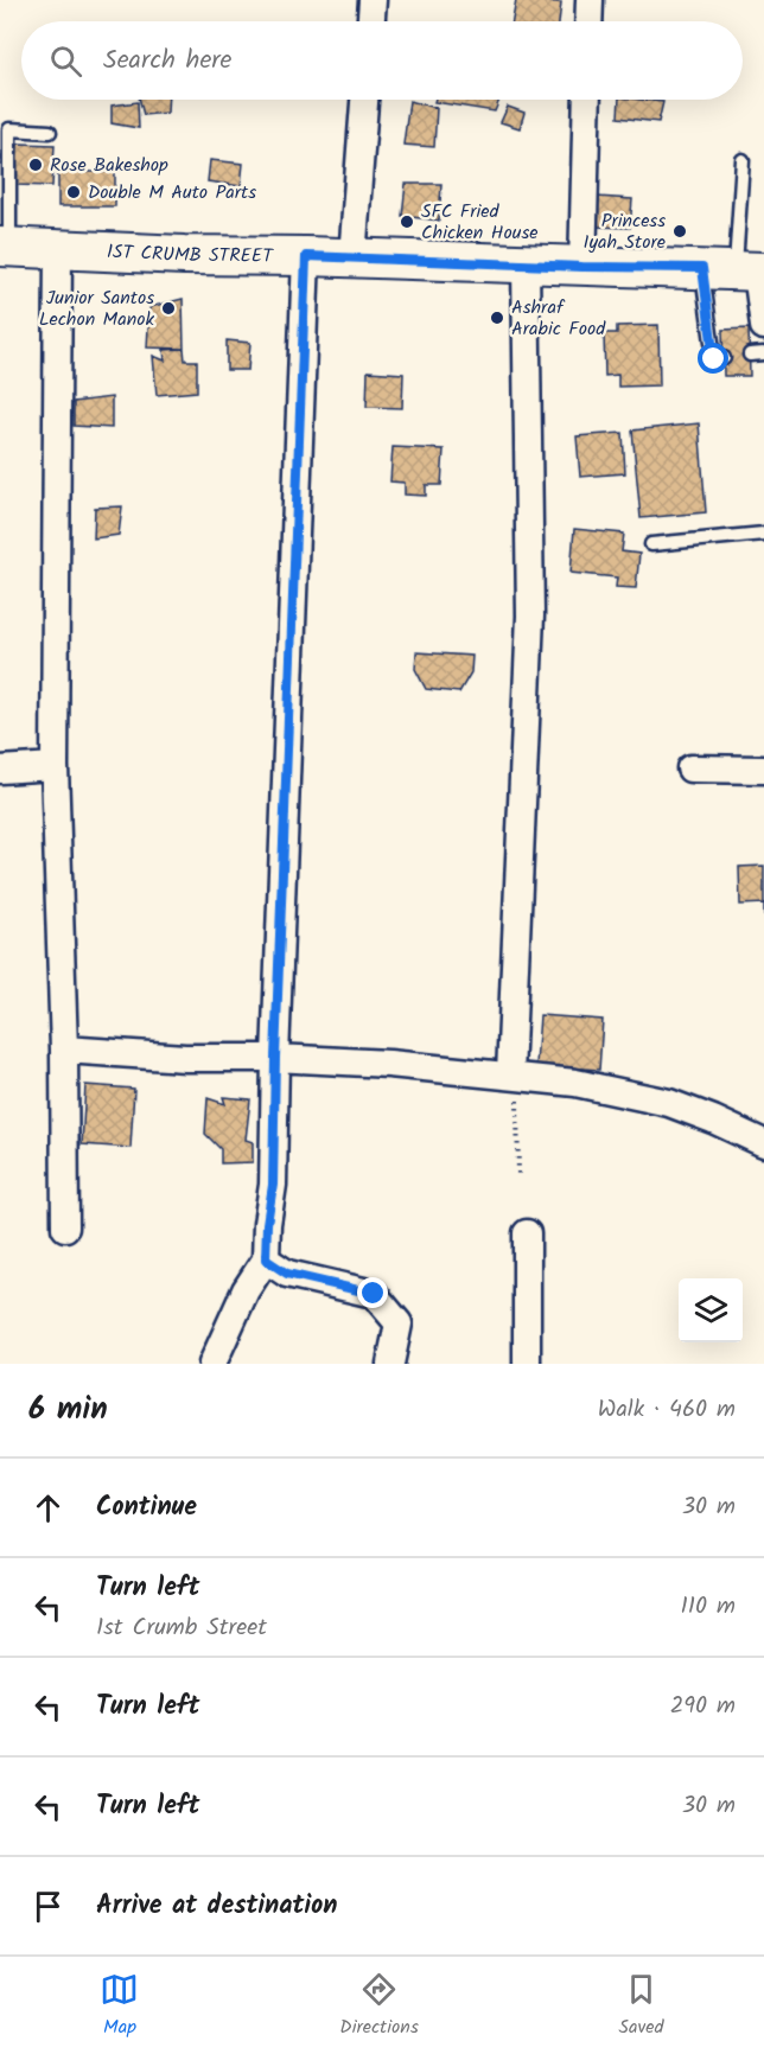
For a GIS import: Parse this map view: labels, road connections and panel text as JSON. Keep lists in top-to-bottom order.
{
  "streets": {
    "main road": ["1ST CRUMB STREET"]
  },
  "places": [
    "Rose Bakeshop",
    "Double M Auto Parts",
    "SFC Fried Chicken House",
    "Princess Iyah Store",
    "Junior Santos Lechon Manok",
    "Ashraf Arabic Food"
  ],
  "page": {
    "search": "Search here",
    "heading": ["6 min", "Walk · 460 m"],
    "list": [
      ["Continue", "30 m"],
      ["Turn left", "1st Crumb Street", "110 m"],
      ["Turn left", "290 m"],
      ["Turn left", "30 m"],
      "Arrive at destination"
    ],
    "nav": ["Map", "Directions", "Saved"]
  }
}
